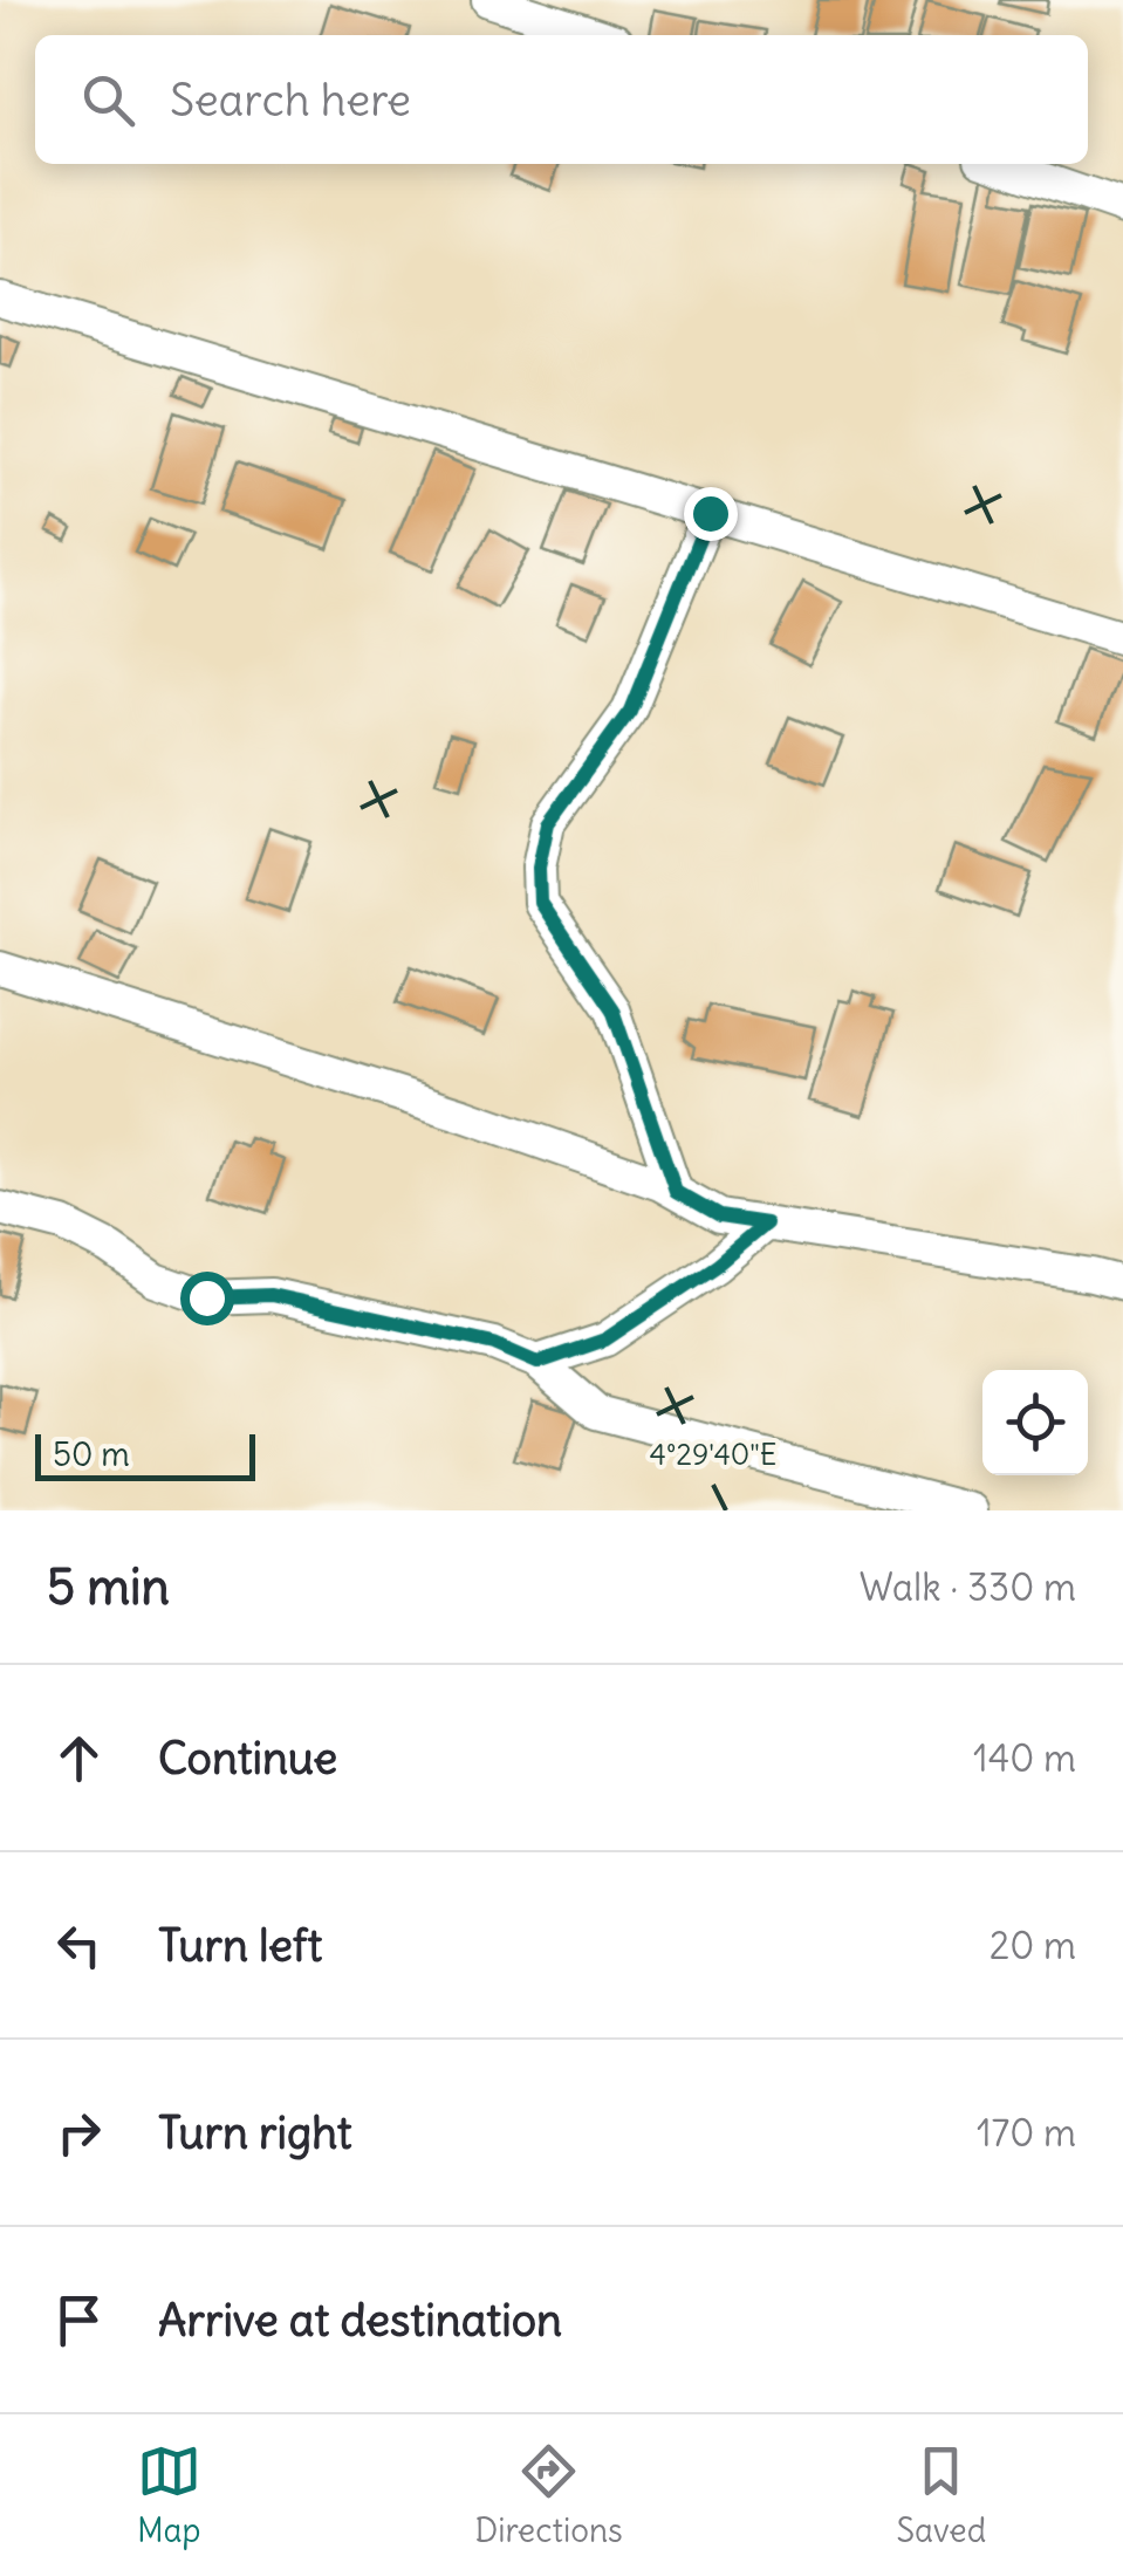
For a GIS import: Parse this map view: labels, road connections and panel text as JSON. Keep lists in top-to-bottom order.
{
  "scale_bar": "50 m",
  "page": {
    "search": "Search here",
    "scale": "50 m",
    "heading": ["5 min", "Walk · 330 m"],
    "list": [
      ["Continue", "140 m"],
      ["Turn left", "20 m"],
      ["Turn right", "170 m"],
      "Arrive at destination"
    ],
    "nav": ["Map", "Directions", "Saved"]
  },
  "coordinates": ["4°29'40\"E"]
}
